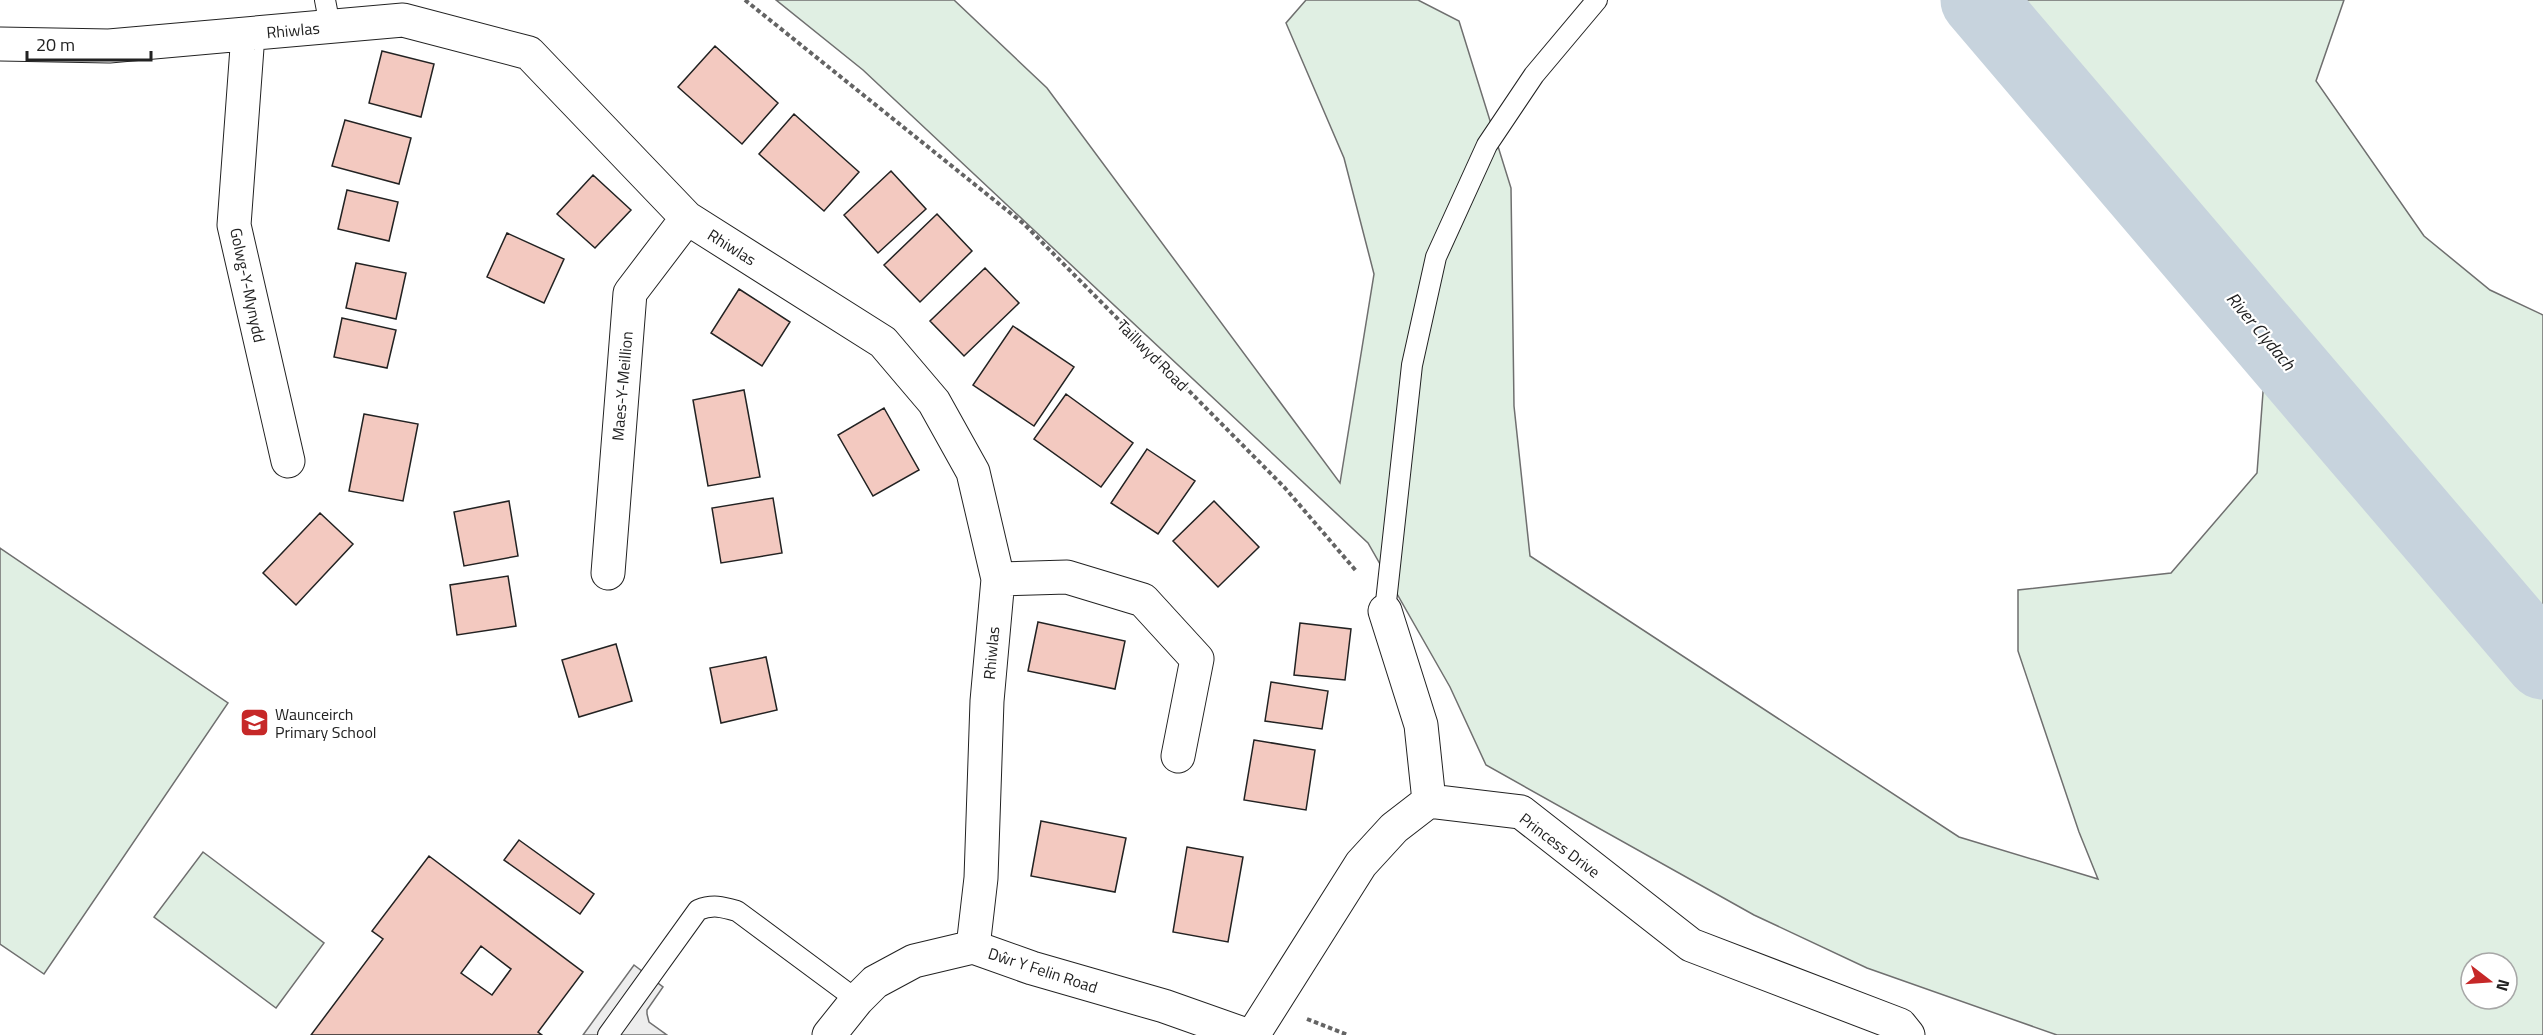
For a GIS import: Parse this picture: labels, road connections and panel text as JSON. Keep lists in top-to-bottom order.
{
  "streets": {
    "street": [
      "Rhiwlas",
      "Golwg-Y-Mynydd",
      "Maes-Y-Meillion",
      "Princess Drive",
      "Dŵr Y Felin Road"
    ],
    "path": ["Taillwyd Road"]
  },
  "crossings": [
    ["Rhiwlas", "Golwg-Y-Mynydd"],
    ["Rhiwlas", "Maes-Y-Meillion"],
    ["Rhiwlas", "Dŵr Y Felin Road"]
  ],
  "water": ["River Clydach"],
  "places": {
    "school or university": ["Waunceirch Primary School"]
  },
  "scale_bar": "20 m",
  "north": "right"
}
